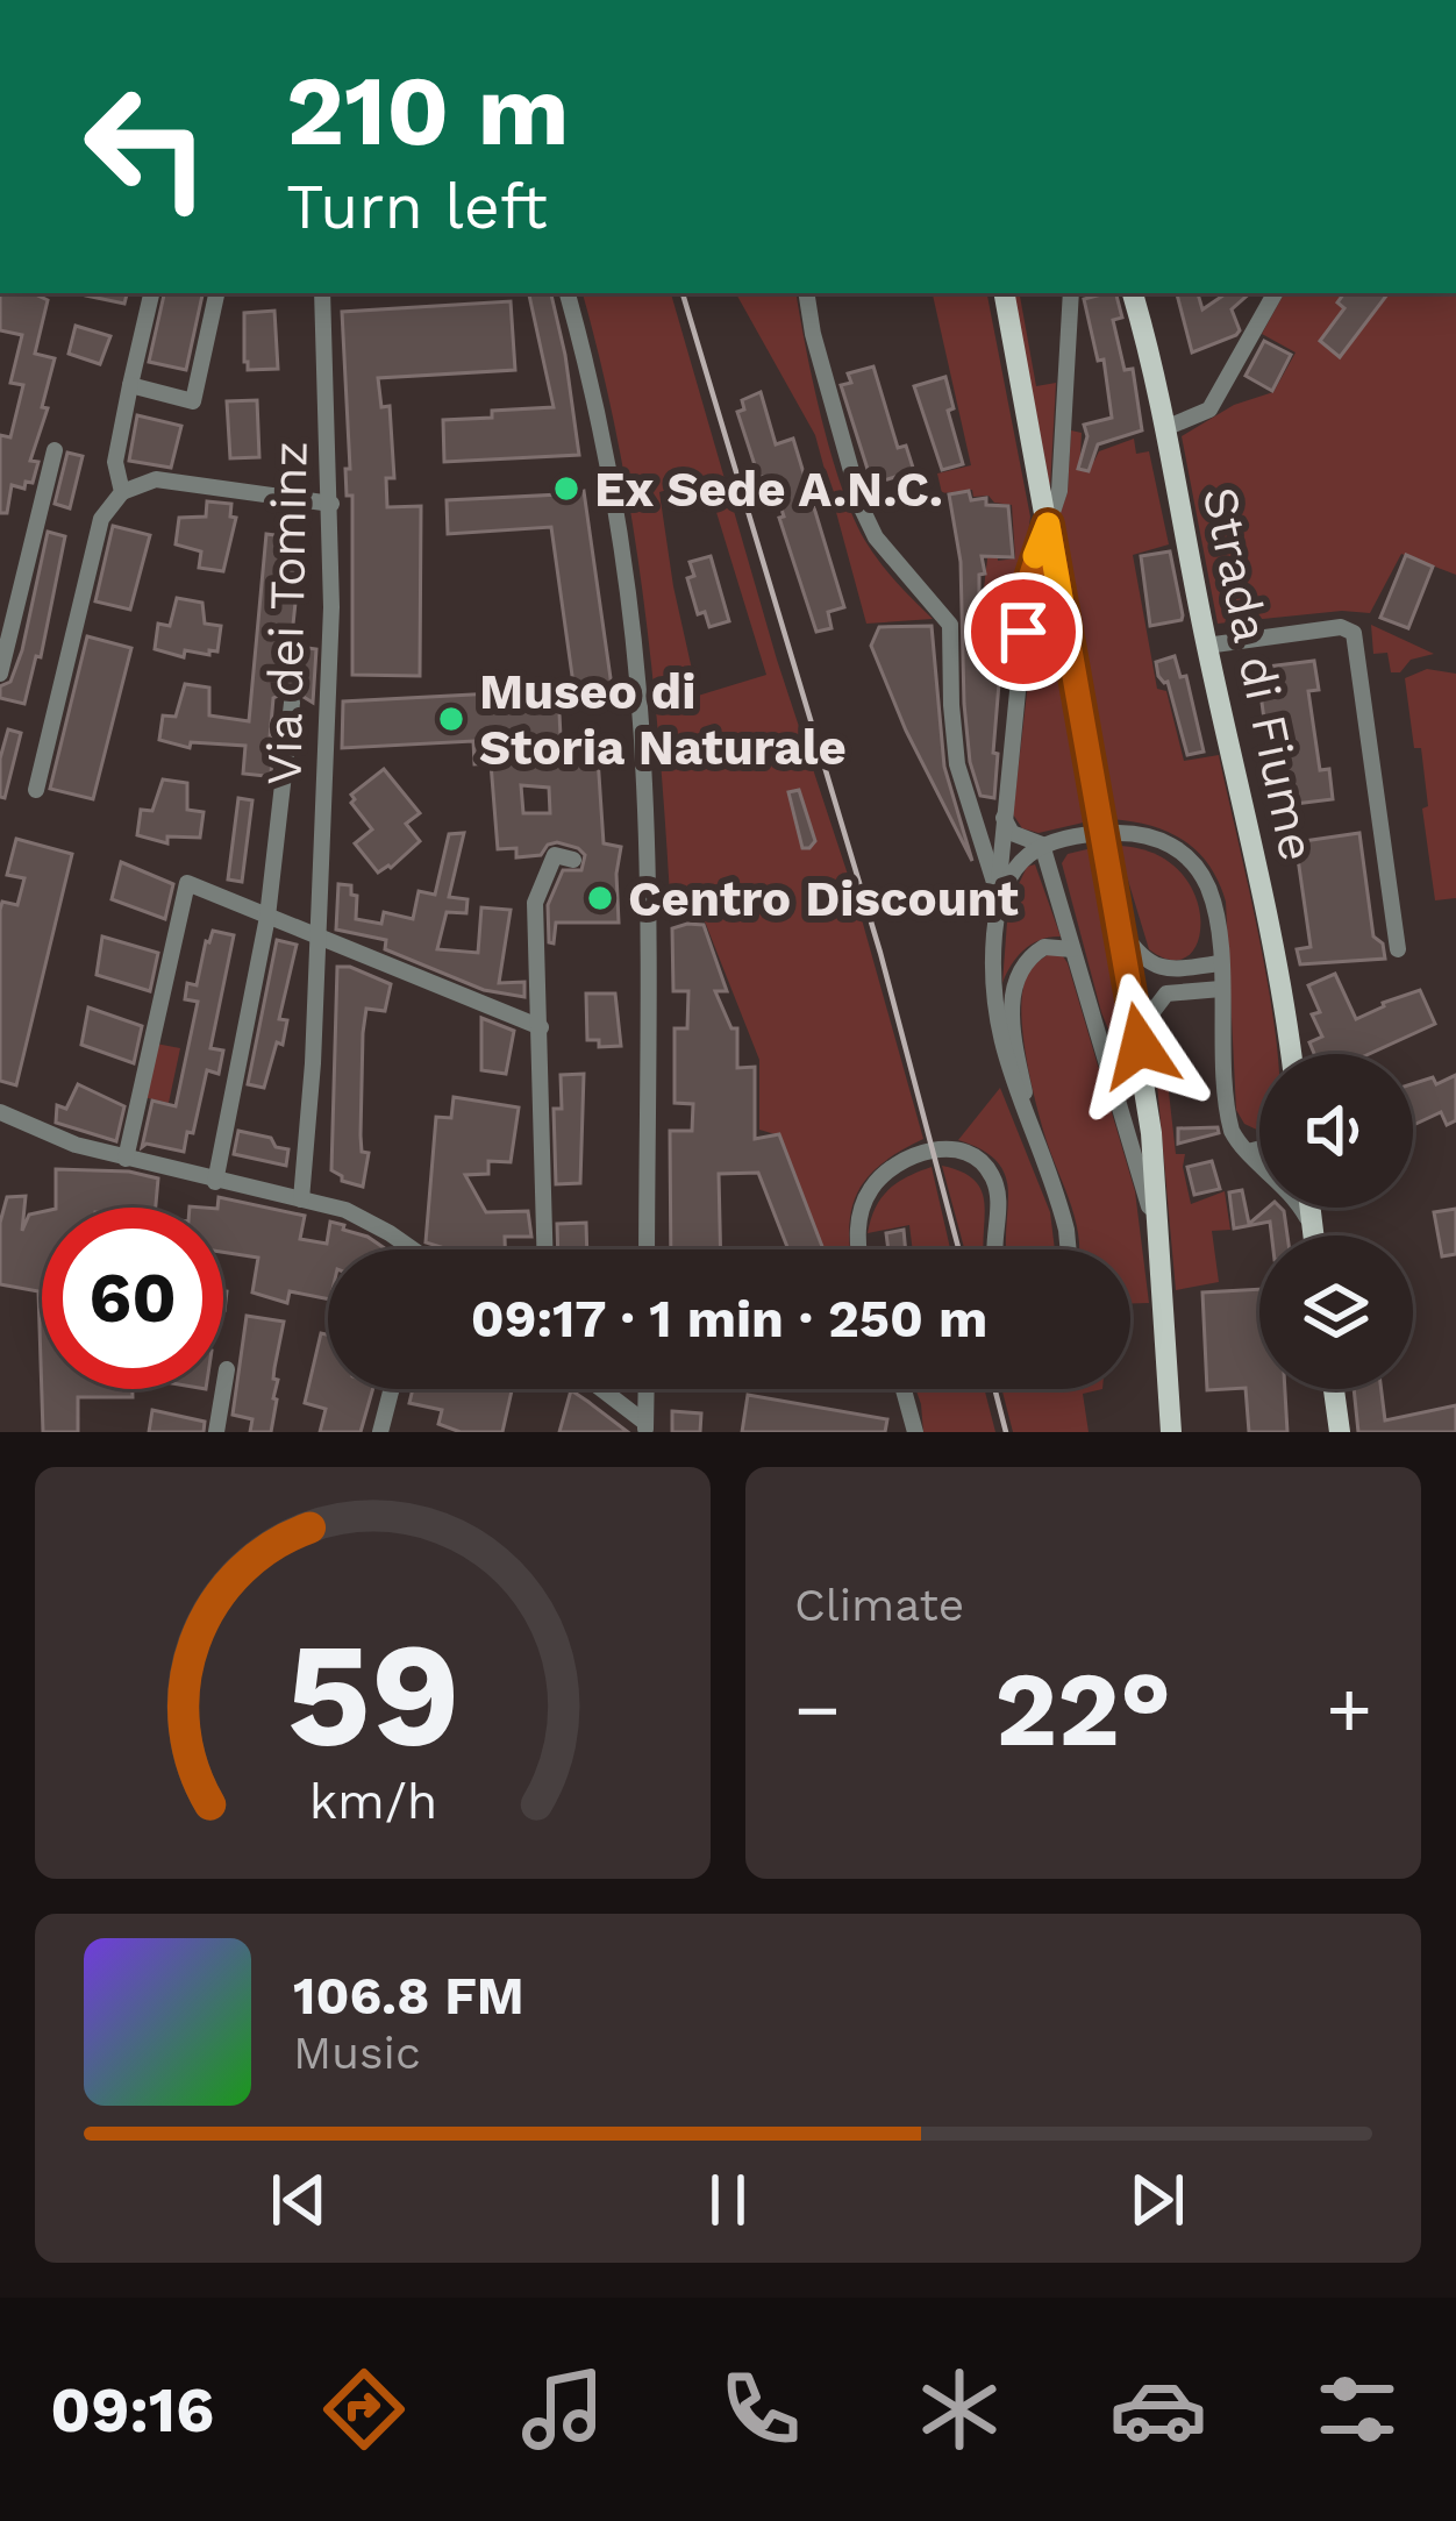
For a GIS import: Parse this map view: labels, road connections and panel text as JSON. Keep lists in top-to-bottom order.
{
  "streets": {
    "main road": ["Strada di Fiume"],
    "street": ["Via dei Tominz"]
  },
  "places": ["Ex Sede A.N.C.", "Museo di Storia Naturale", "Centro Discount"],
  "page": {
    "turn": ["210 m", "Turn left"],
    "limit": "60",
    "trip": "09:17 · 1 min · 250 m",
    "tile": "Climate",
    "heat": ["−", "22°", "+"],
    "song": ["106.8 FM", "Music"],
    "tabs": "09:16",
    "gauge": ["59", "km/h"]
  }
}
